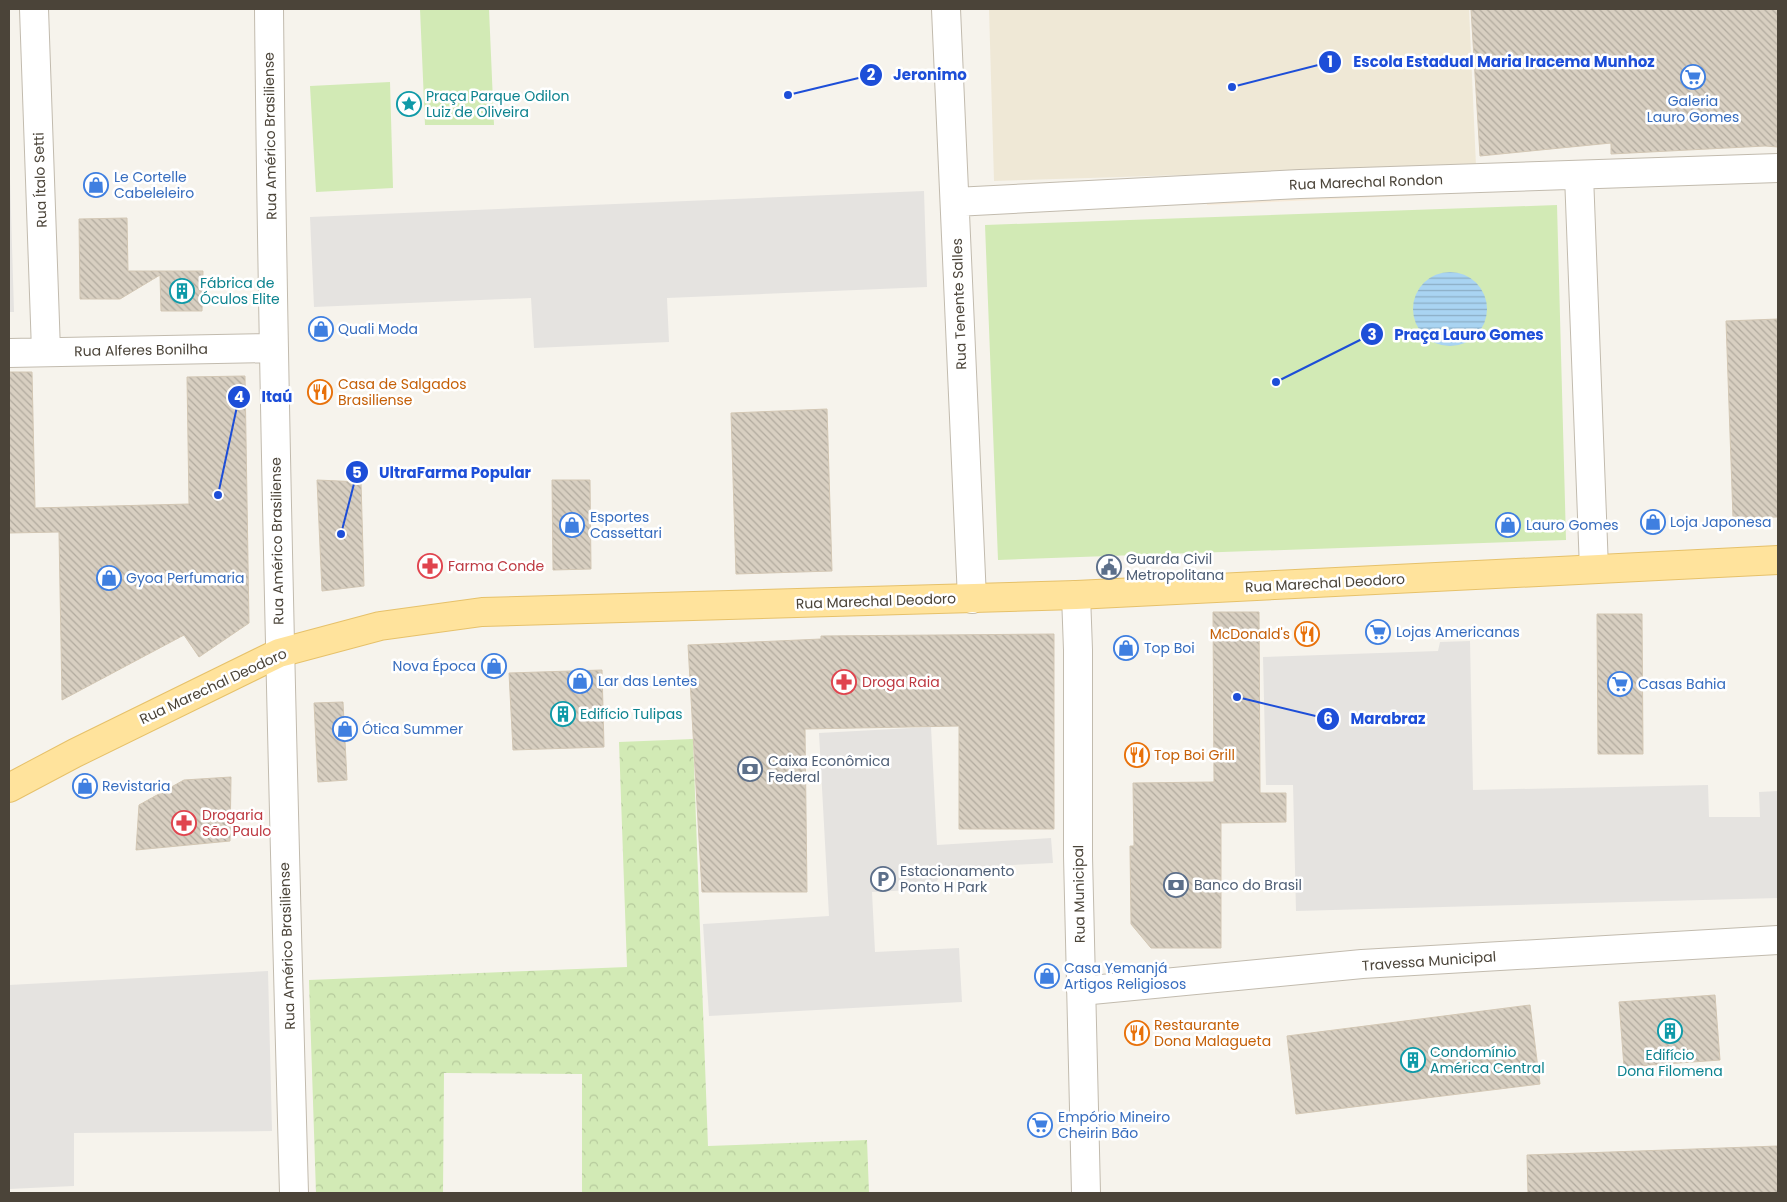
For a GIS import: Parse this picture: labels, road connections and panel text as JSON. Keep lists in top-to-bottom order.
{
  "streets": {
    "main road": ["Rua Marechal Deodoro"],
    "street": [
      "Rua Américo Brasiliense",
      "Rua Ítalo Setti",
      "Rua Marechal Rondon",
      "Rua Tenente Salles",
      "Rua Alferes Bonilha",
      "Rua Municipal",
      "Travessa Municipal"
    ]
  },
  "crossings": [
    ["Rua Américo Brasiliense", "Rua Alferes Bonilha"],
    ["Rua Américo Brasiliense", "Rua Marechal Deodoro"],
    ["Rua Ítalo Setti", "Rua Alferes Bonilha"],
    ["Rua Marechal Rondon", "Rua Tenente Salles"],
    ["Rua Tenente Salles", "Rua Marechal Deodoro"],
    ["Rua Marechal Deodoro", "Rua Municipal"],
    ["Rua Municipal", "Travessa Municipal"]
  ],
  "places": {
    "supermarket": [
      "Galeria Lauro Gomes",
      "Lojas Americanas",
      "Casas Bahia",
      "Empório Mineiro Cheirin Bão"
    ],
    "other": [
      "Escola Estadual Maria Iracema Munhoz",
      "Jeronimo",
      "Praça Lauro Gomes",
      "Itaú",
      "UltraFarma Popular",
      "Marabraz"
    ],
    "place": ["Praça Parque Odilon Luiz de Oliveira"],
    "shop": [
      "Le Cortelle Cabeleleiro",
      "Quali Moda",
      "Loja Japonesa",
      "Esportes Cassettari",
      "Lauro Gomes",
      "Gyoa Perfumaria",
      "Top Boi",
      "Nova Época",
      "Lar das Lentes",
      "Ótica Summer",
      "Revistaria",
      "Casa Yemanjá Artigos Religiosos"
    ],
    "building": [
      "Fábrica de Óculos Elite",
      "Edifício Tulipas",
      "Edifício Dona Filomena",
      "Condomínio América Central"
    ],
    "restaurant": [
      "Casa de Salgados Brasiliense",
      "McDonald's",
      "Top Boi Grill",
      "Restaurante Dona Malagueta"
    ],
    "pharmacy": ["Farma Conde", "Droga Raia", "Drogaria São Paulo"],
    "public building": ["Guarda Civil Metropolitana"],
    "bank": ["Caixa Econômica Federal", "Banco do Brasil"],
    "parking": ["Estacionamento Ponto H Park"]
  }
}
